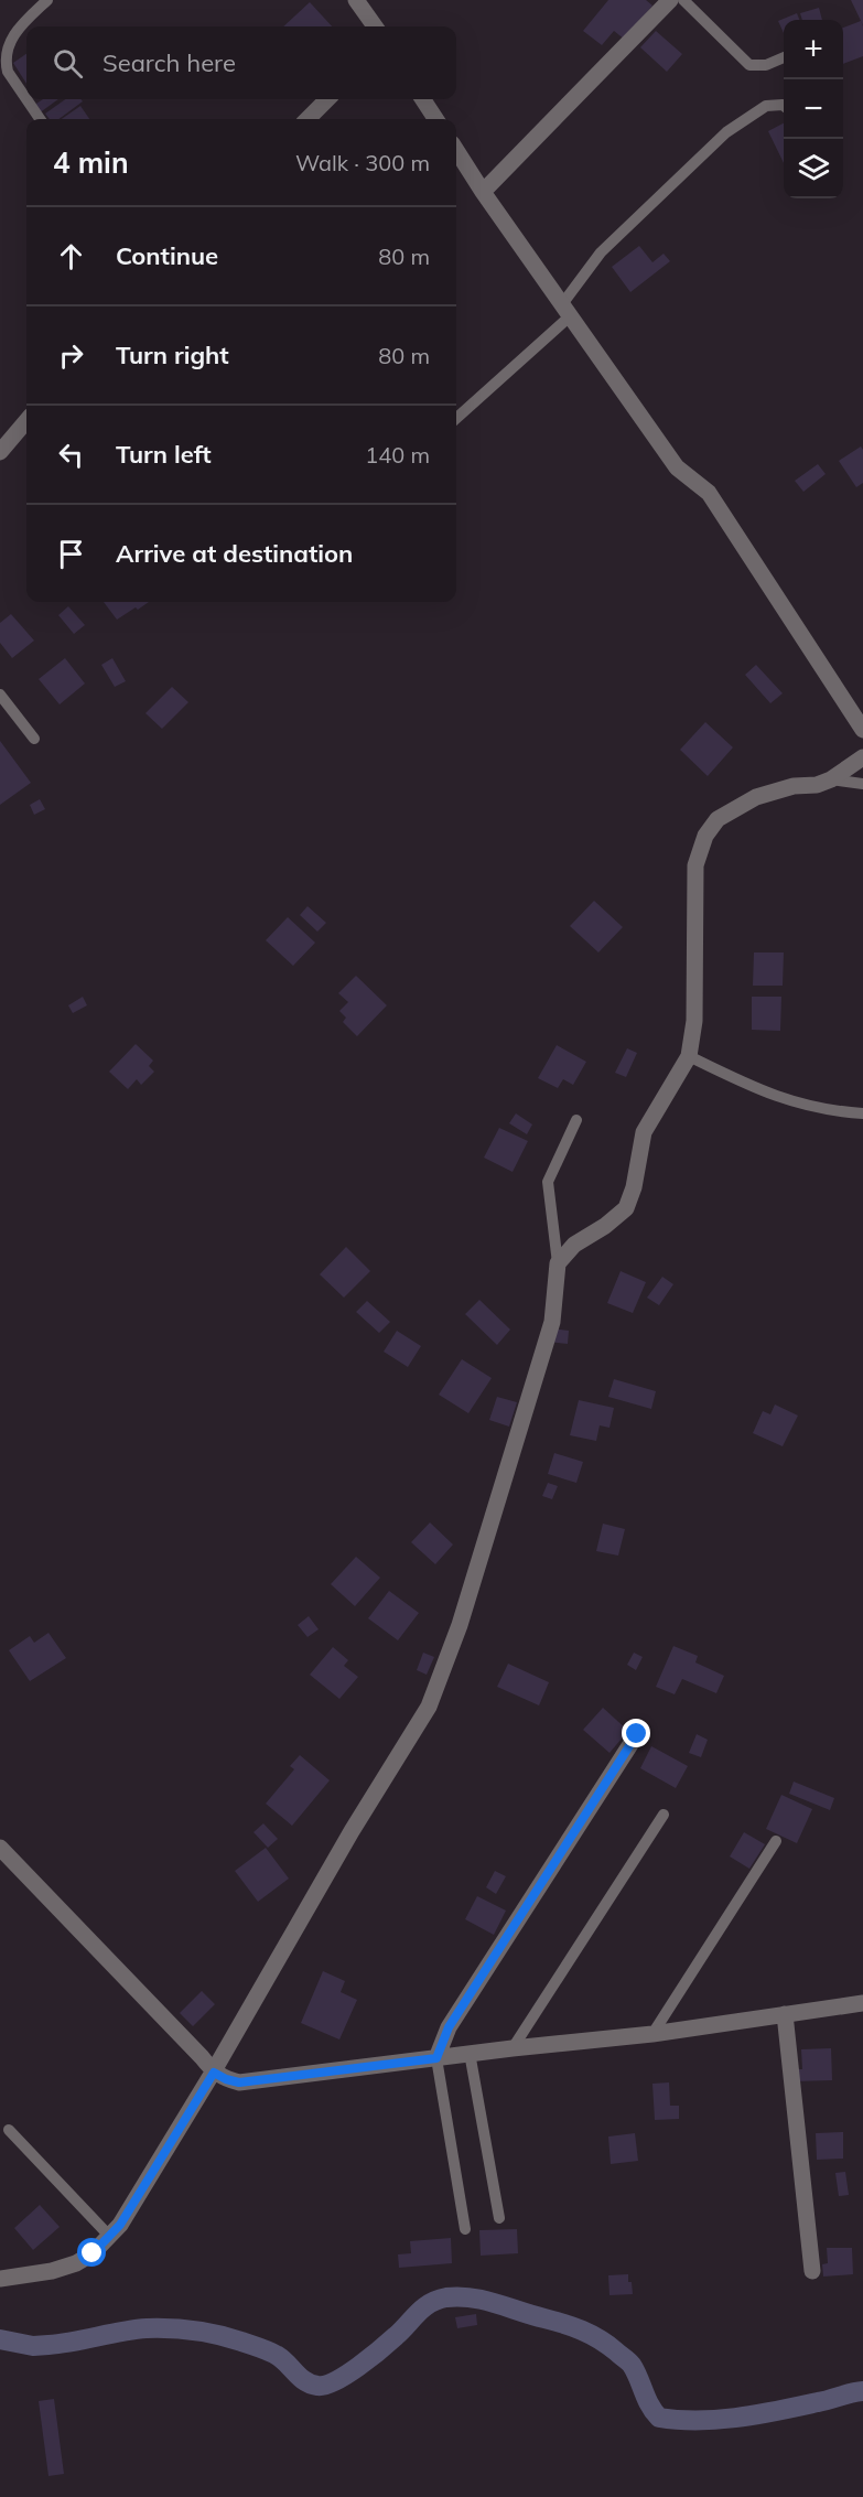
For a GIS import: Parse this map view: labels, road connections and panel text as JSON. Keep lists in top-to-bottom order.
{
  "page": {
    "map_buttons": ["+", "−"],
    "search": "Search here",
    "heading": ["4 min", "Walk · 300 m"],
    "list": [
      ["Continue", "80 m"],
      ["Turn right", "80 m"],
      ["Turn left", "140 m"],
      "Arrive at destination"
    ]
  }
}
